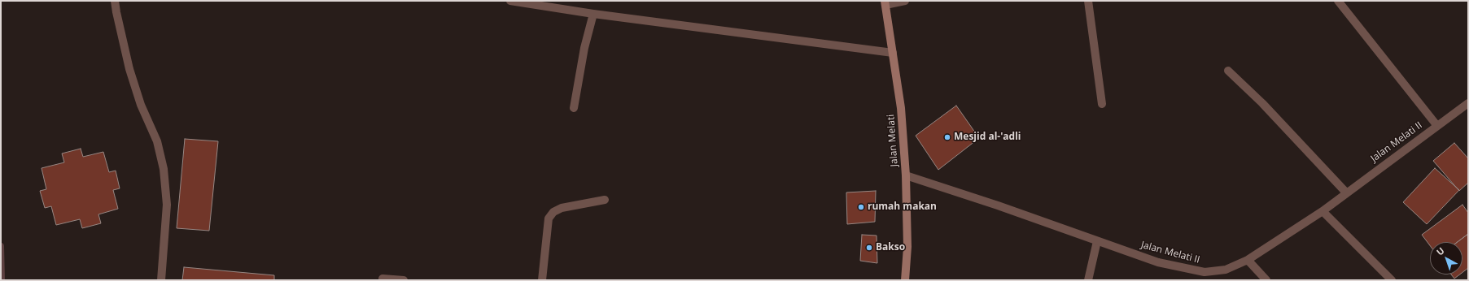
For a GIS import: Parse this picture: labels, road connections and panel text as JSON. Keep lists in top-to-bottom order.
{
  "streets": {
    "main road": ["Jalan Melati"],
    "street": ["Jalan Melati II"]
  },
  "crossings": [
    ["Jalan Melati", "Jalan Melati II"]
  ],
  "places": ["Mesjid al-'adli", "rumah makan", "Bakso"],
  "north": "top left"
}
